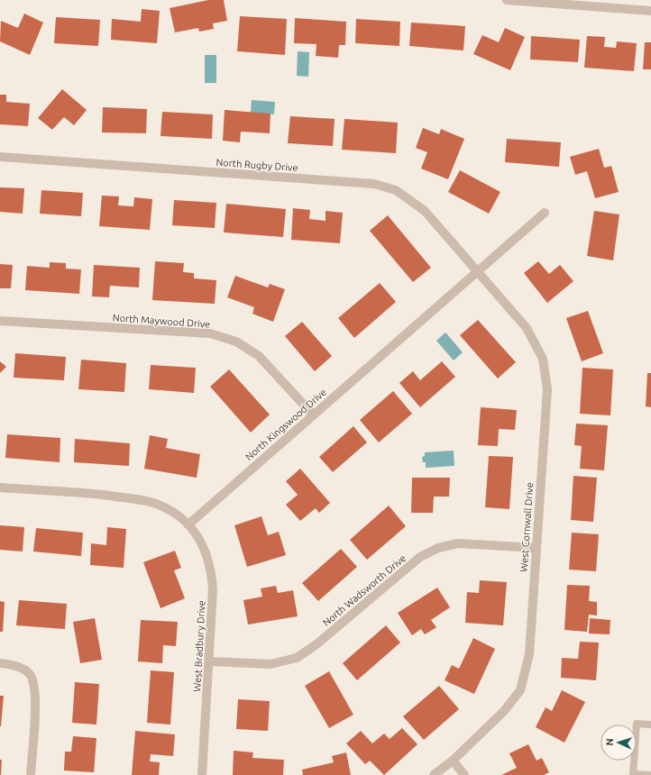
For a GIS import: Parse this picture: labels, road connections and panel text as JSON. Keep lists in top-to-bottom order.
{
  "streets": {
    "street": [
      "North Rugby Drive",
      "North Maywood Drive",
      "North Kingswood Drive",
      "West Cornwall Drive",
      "North Wadsworth Drive",
      "West Bradbury Drive"
    ]
  },
  "crossings": [
    ["North Rugby Drive", "North Kingswood Drive"],
    ["North Rugby Drive", "West Cornwall Drive"],
    ["North Maywood Drive", "North Kingswood Drive"],
    ["North Kingswood Drive", "West Cornwall Drive"],
    ["North Kingswood Drive", "West Bradbury Drive"],
    ["West Cornwall Drive", "North Wadsworth Drive"],
    ["North Wadsworth Drive", "West Bradbury Drive"]
  ],
  "north": "left"
}
